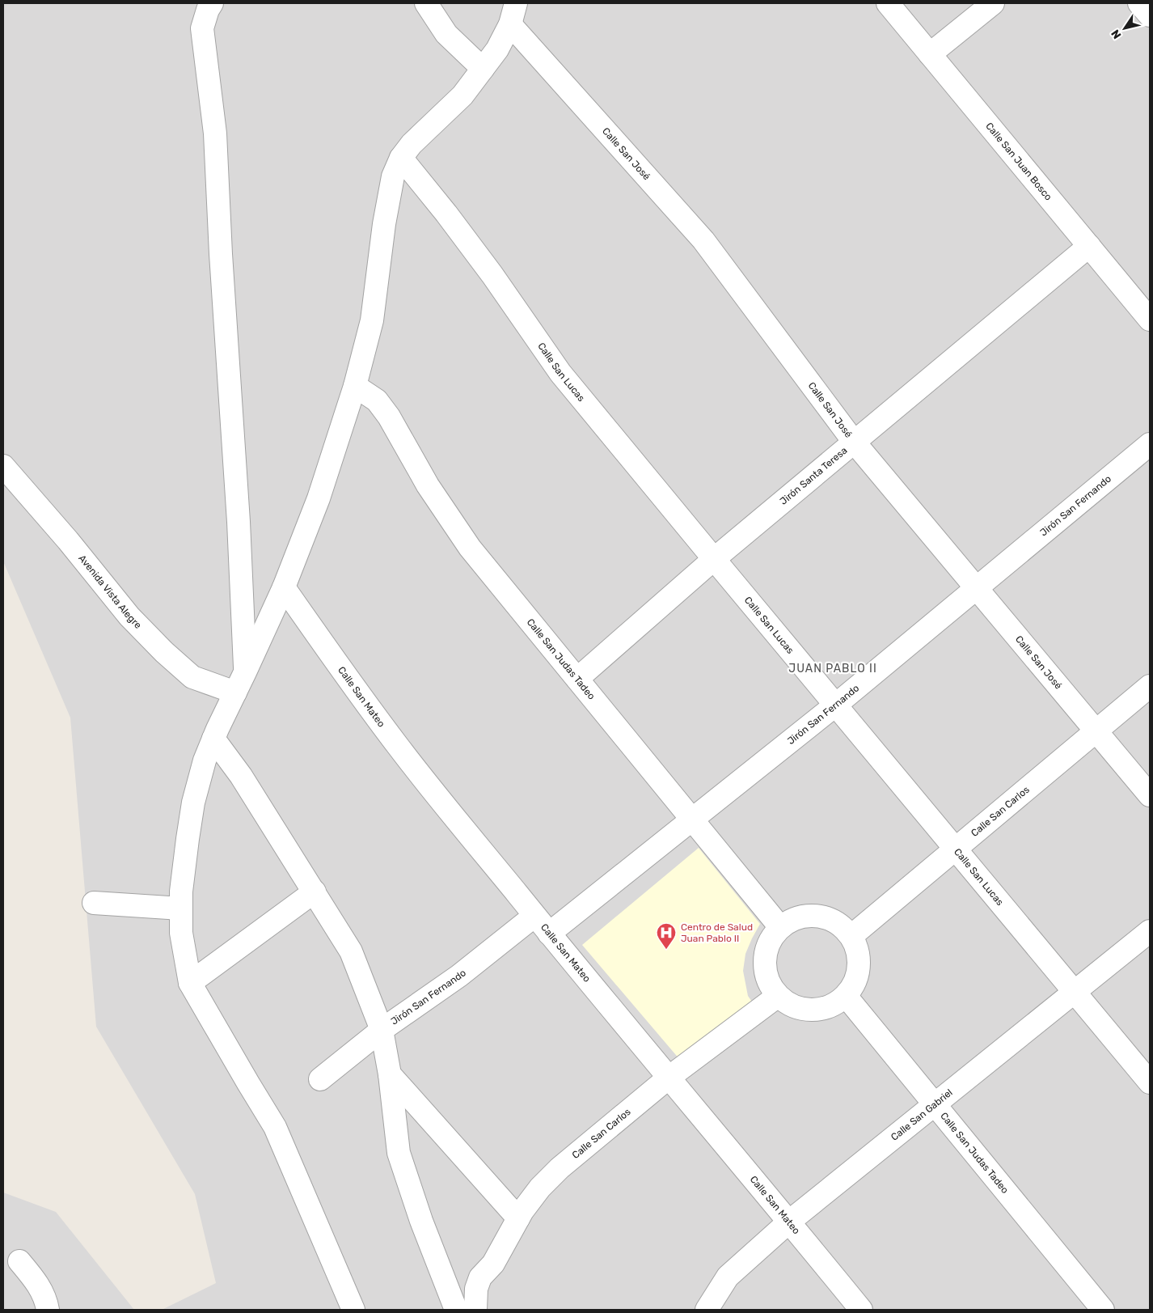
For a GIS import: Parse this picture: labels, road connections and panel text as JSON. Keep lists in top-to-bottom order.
{
  "streets": {
    "street": [
      "Calle San José",
      "Calle San Juan Bosco",
      "Calle San Lucas",
      "Jirón Santa Teresa",
      "Jirón San Fernando",
      "Avenida Vista Alegre",
      "Calle San Judas Tadeo",
      "Calle San Mateo",
      "Calle San Carlos",
      "Calle San Gabriel"
    ]
  },
  "crossings": [
    ["Calle San José", "Jirón Santa Teresa"],
    ["Calle San José", "Jirón San Fernando"],
    ["Calle San José", "Calle San Carlos"],
    ["Calle San Juan Bosco", "Jirón Santa Teresa"],
    ["Calle San Lucas", "Jirón Santa Teresa"],
    ["Calle San Lucas", "Jirón San Fernando"],
    ["Calle San Lucas", "Calle San Carlos"],
    ["Calle San Lucas", "Calle San Gabriel"],
    ["Jirón Santa Teresa", "Calle San Judas Tadeo"],
    ["Jirón San Fernando", "Calle San Judas Tadeo"],
    ["Jirón San Fernando", "Calle San Mateo"],
    ["Calle San Judas Tadeo", "Calle San Carlos"],
    ["Calle San Judas Tadeo", "Calle San Gabriel"],
    ["Calle San Mateo", "Calle San Carlos"],
    ["Calle San Mateo", "Calle San Gabriel"]
  ],
  "districts": ["JUAN PABLO II"],
  "places": {
    "hospital": ["Centro de Salud Juan Pablo II"]
  },
  "north": "bottom left"
}
